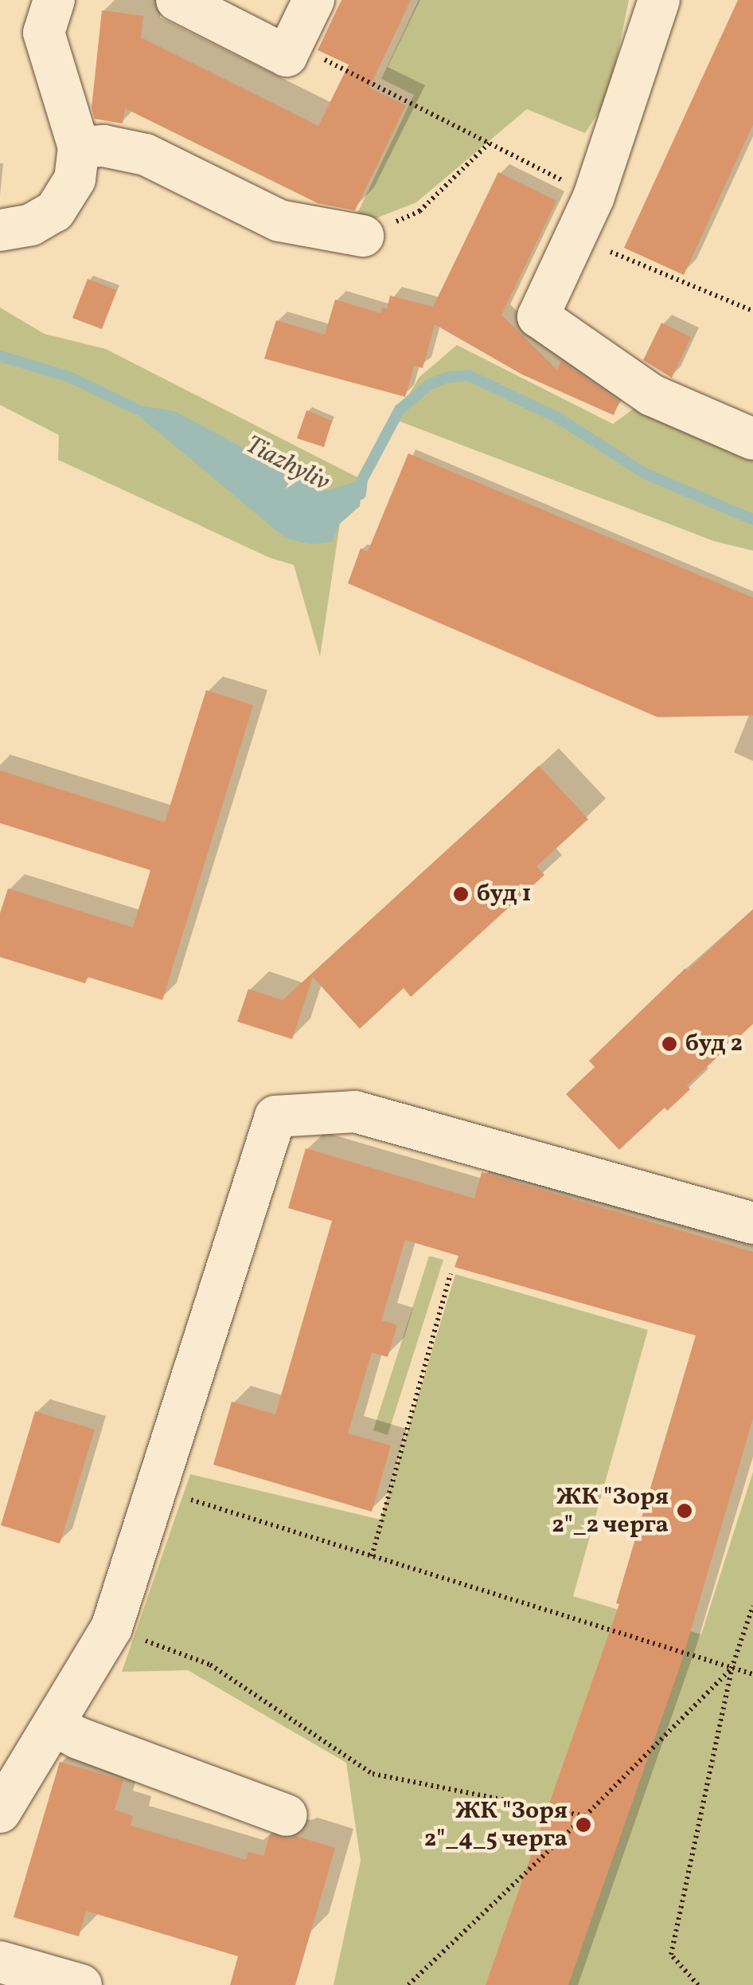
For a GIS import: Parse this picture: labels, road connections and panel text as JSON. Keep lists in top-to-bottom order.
{
  "water": ["Tiazhyliv"],
  "places": [
    "буд 1",
    "буд 2",
    "ЖК \"Зоря 2\"_2 черга",
    "ЖК \"Зоря 2\"_4_5 черга"
  ]
}
